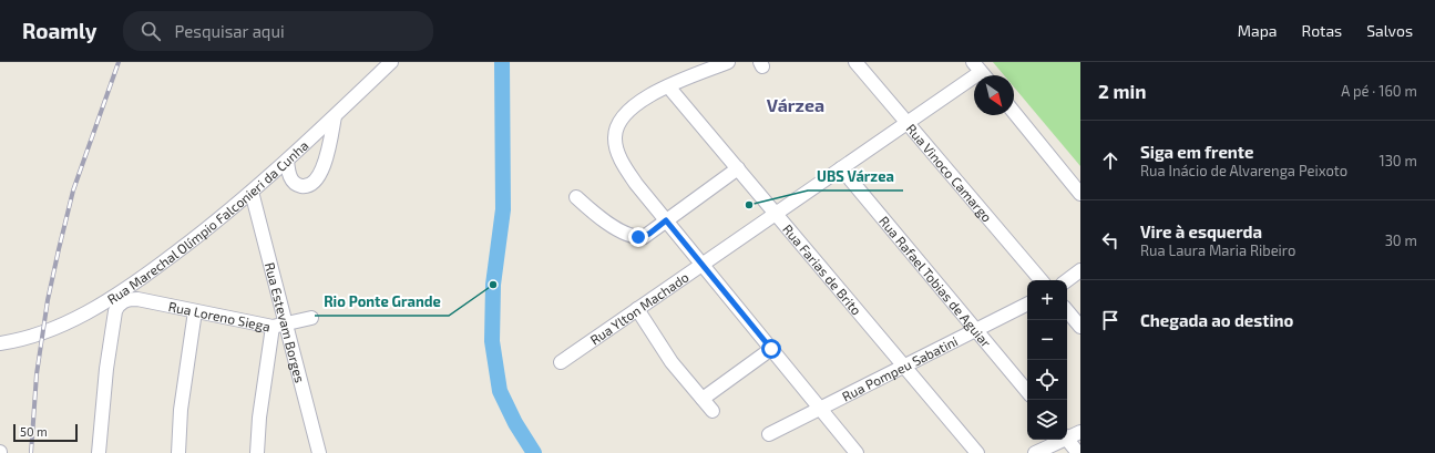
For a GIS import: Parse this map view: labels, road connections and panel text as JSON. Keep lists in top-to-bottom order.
{
  "streets": {
    "street": [
      "Rua Vinoco Camargo",
      "Rua Marechal Olímpio Falconieri da Cunha",
      "Rua Farias de Brito",
      "Rua Rafael Tobias de Aguiar",
      "Rua Ylton Machado",
      "Rua Loreno Siega",
      "Rua Estevam Borges",
      "Rua Pompeu Sabatini"
    ]
  },
  "crossings": [
    ["Rua Vinoco Camargo", "Rua Ylton Machado"],
    ["Rua Marechal Olímpio Falconieri da Cunha", "Rua Estevam Borges"],
    ["Rua Farias de Brito", "Rua Ylton Machado"],
    ["Rua Farias de Brito", "Rua Pompeu Sabatini"],
    ["Rua Rafael Tobias de Aguiar", "Rua Ylton Machado"],
    ["Rua Rafael Tobias de Aguiar", "Rua Pompeu Sabatini"],
    ["Rua Loreno Siega", "Rua Estevam Borges"]
  ],
  "districts": ["Várzea"],
  "places": ["UBS Várzea", "Rio Ponte Grande"],
  "scale_bar": "50 m",
  "north": "bottom right",
  "page": {
    "header": "Roamly",
    "search": "Pesquisar aqui",
    "nav": ["Mapa", "Rotas", "Salvos"],
    "heading": ["2 min", "A pé · 160 m"],
    "list": [
      ["Siga em frente", "Rua Inácio de Alvarenga Peixoto", "130 m"],
      ["Vire à esquerda", "Rua Laura Maria Ribeiro", "30 m"],
      "Chegada ao destino"
    ],
    "map_buttons": ["+", "−"],
    "scale": "50 m"
  }
}
